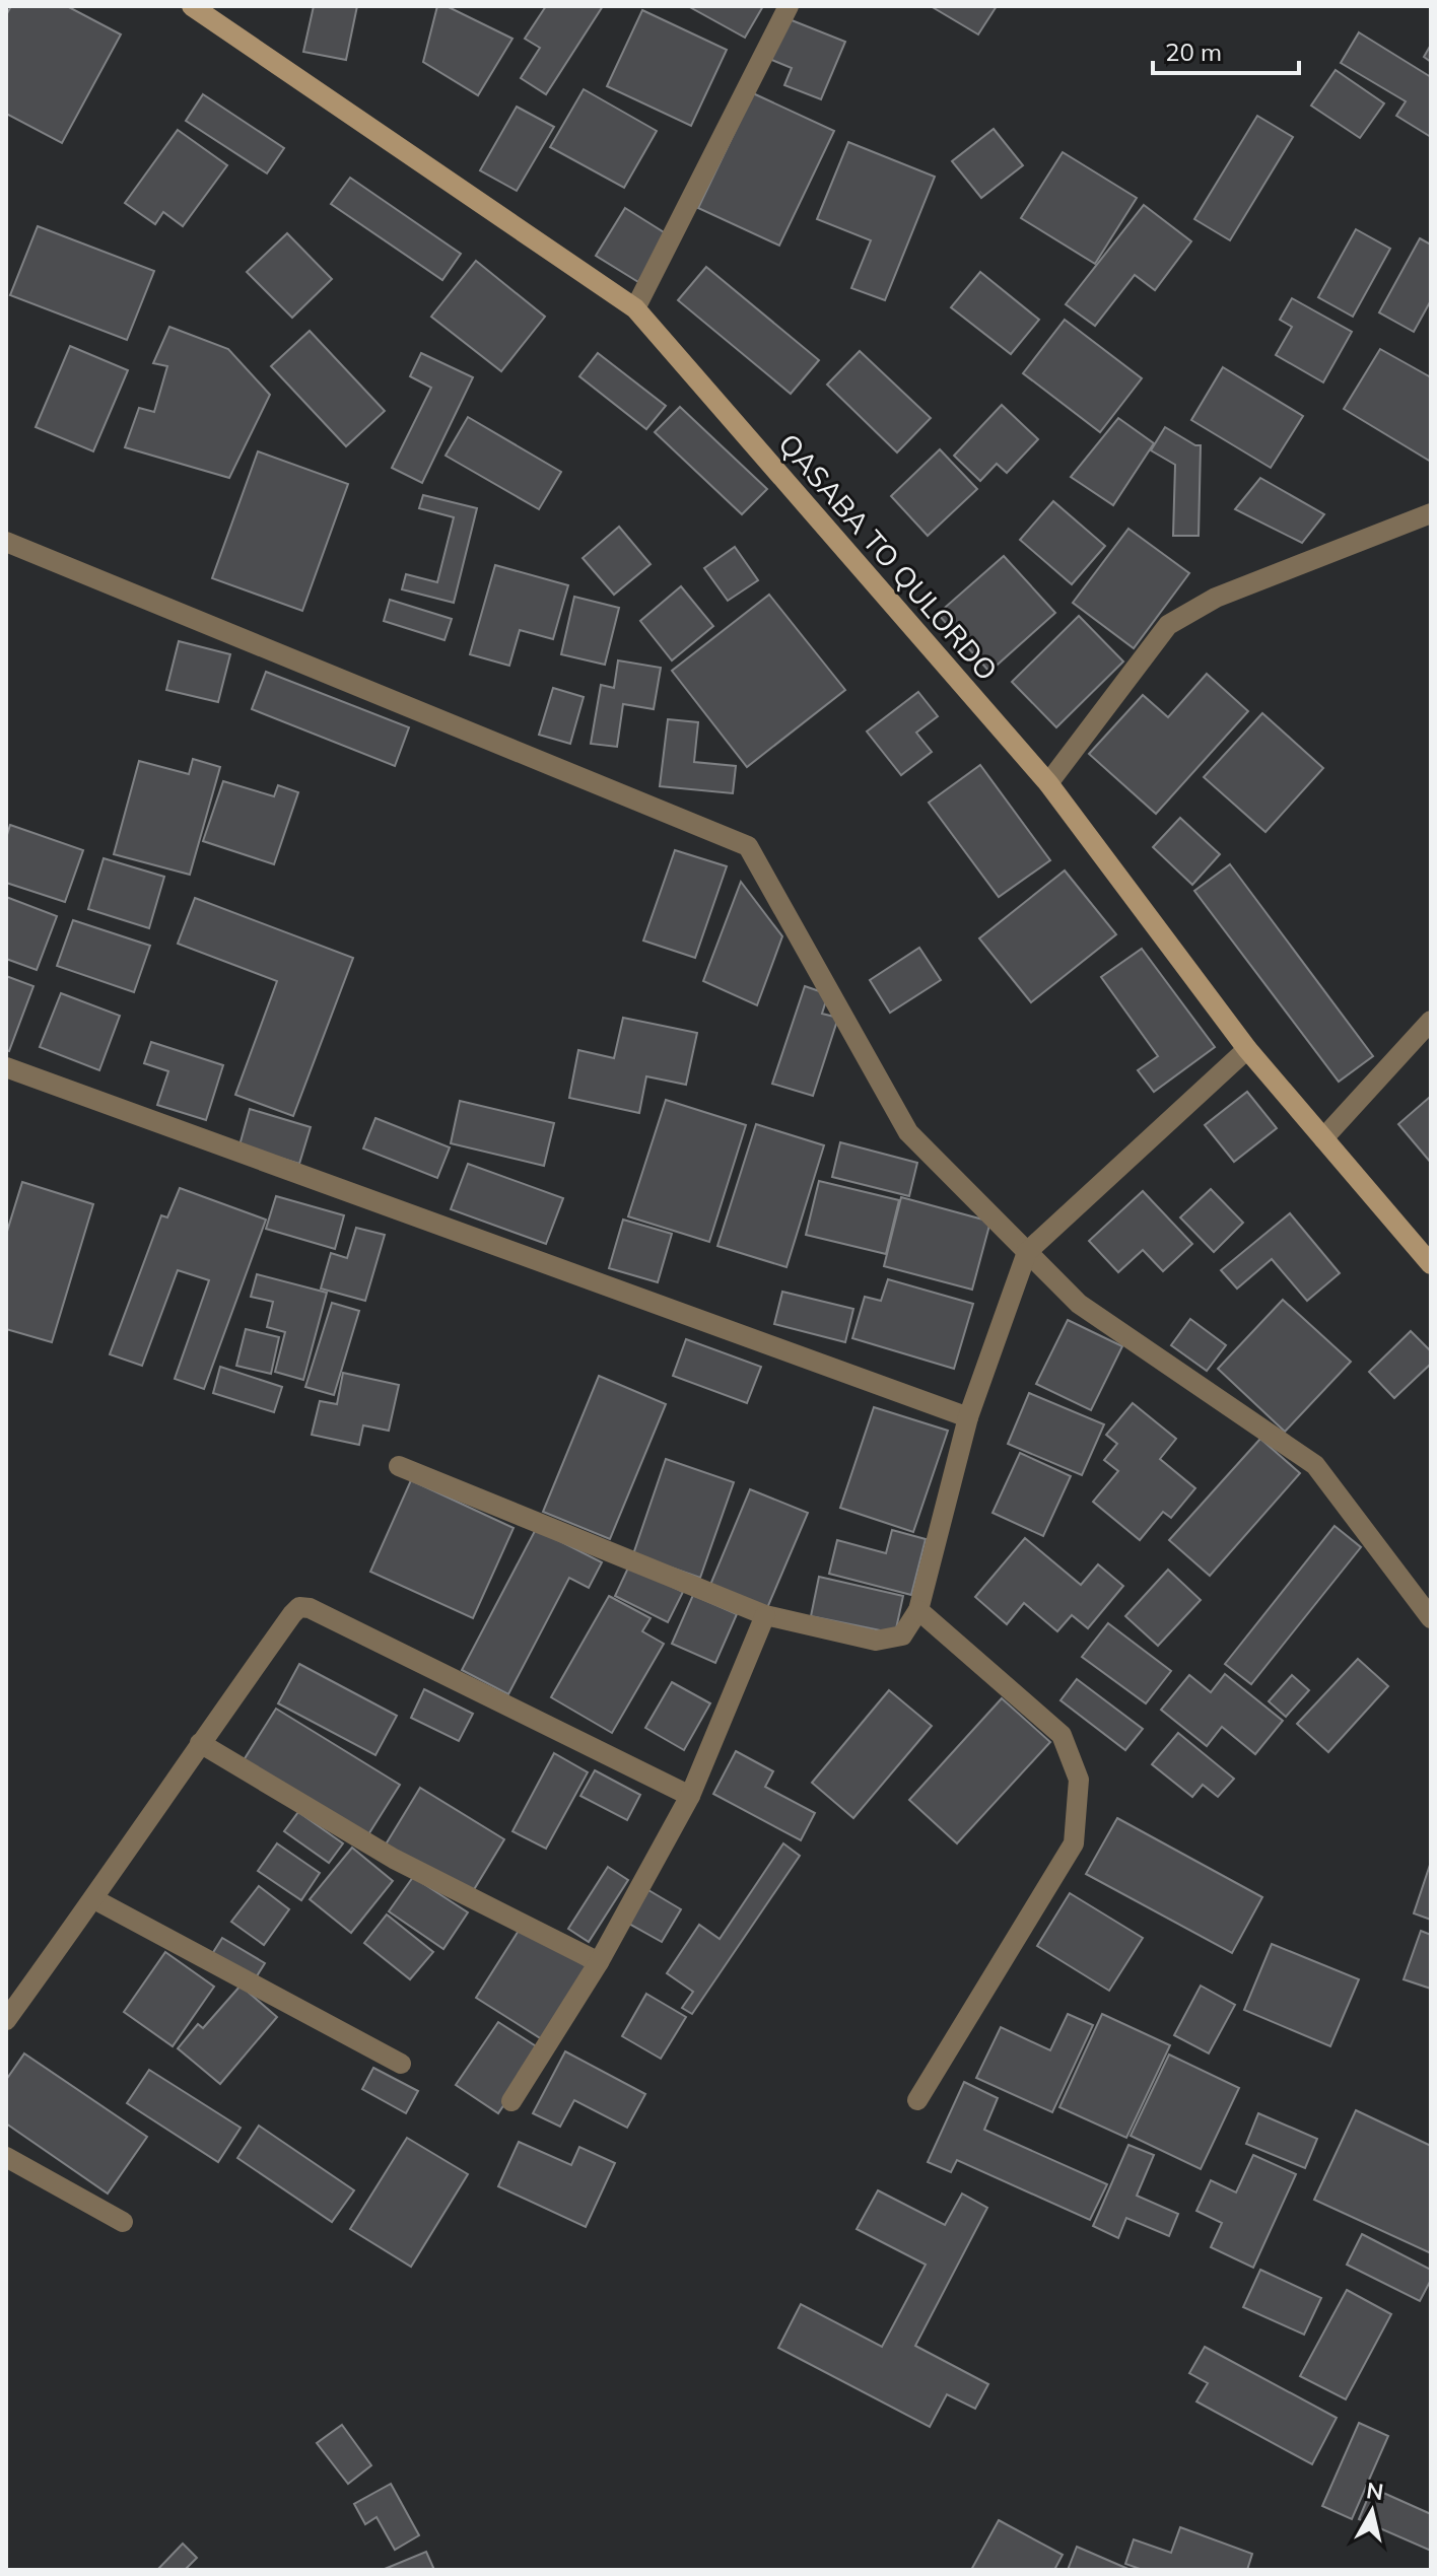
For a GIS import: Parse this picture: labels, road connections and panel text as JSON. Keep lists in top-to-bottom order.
{
  "streets": {
    "street": ["QASABA TO QULORDO"]
  },
  "scale_bar": "20 m",
  "north": "top"
}
